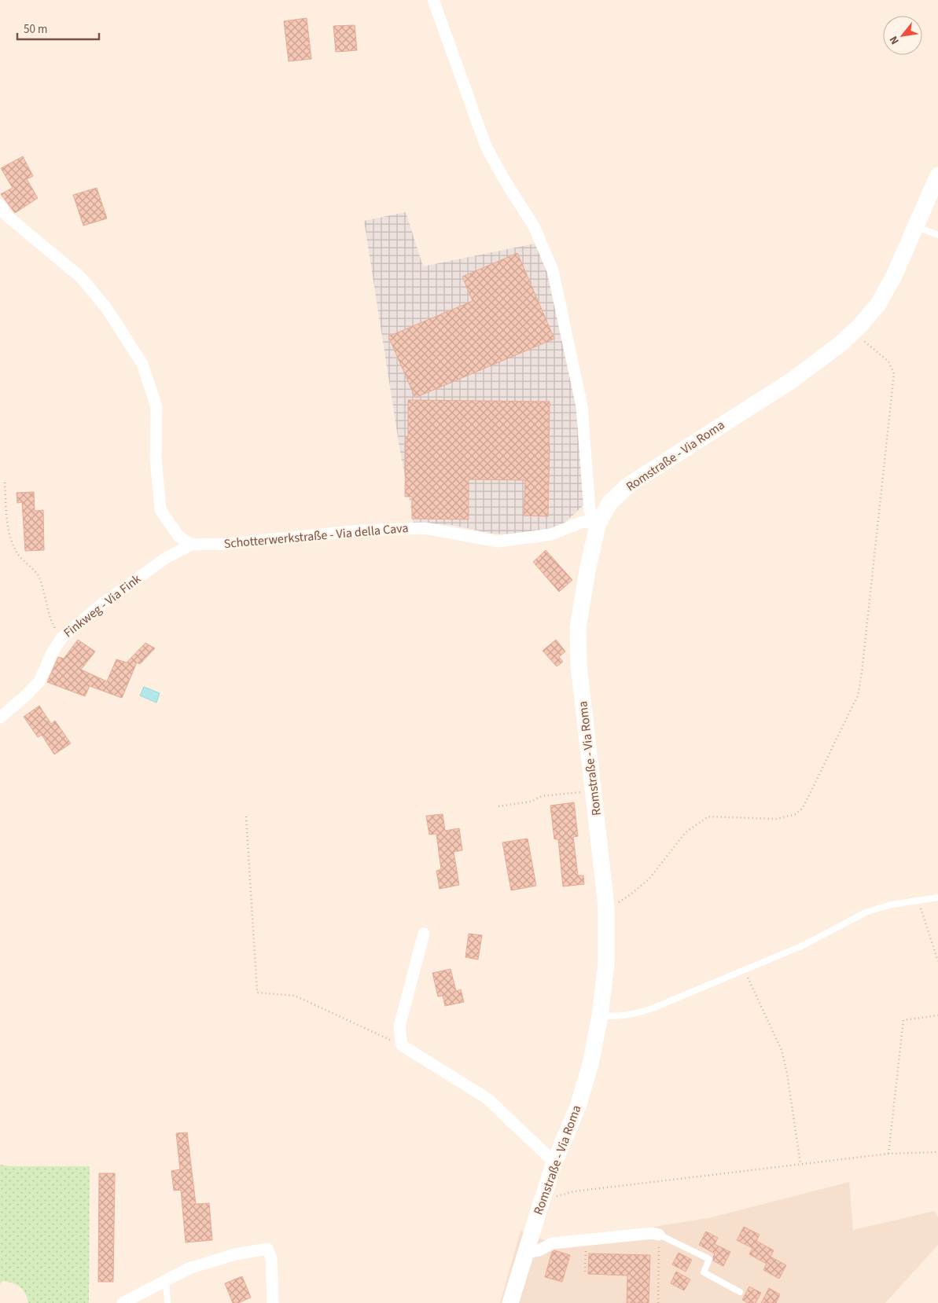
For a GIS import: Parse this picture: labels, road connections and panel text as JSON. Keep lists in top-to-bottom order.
{
  "streets": {
    "street": ["Romstraße - Via Roma", "Schotterwerkstraße - Via della Cava", "Finkweg - Via Fink"]
  },
  "crossings": [
    ["Romstraße - Via Roma", "Schotterwerkstraße - Via della Cava"],
    ["Schotterwerkstraße - Via della Cava", "Finkweg - Via Fink"]
  ],
  "scale_bar": "50 m",
  "north": "bottom left"
}
